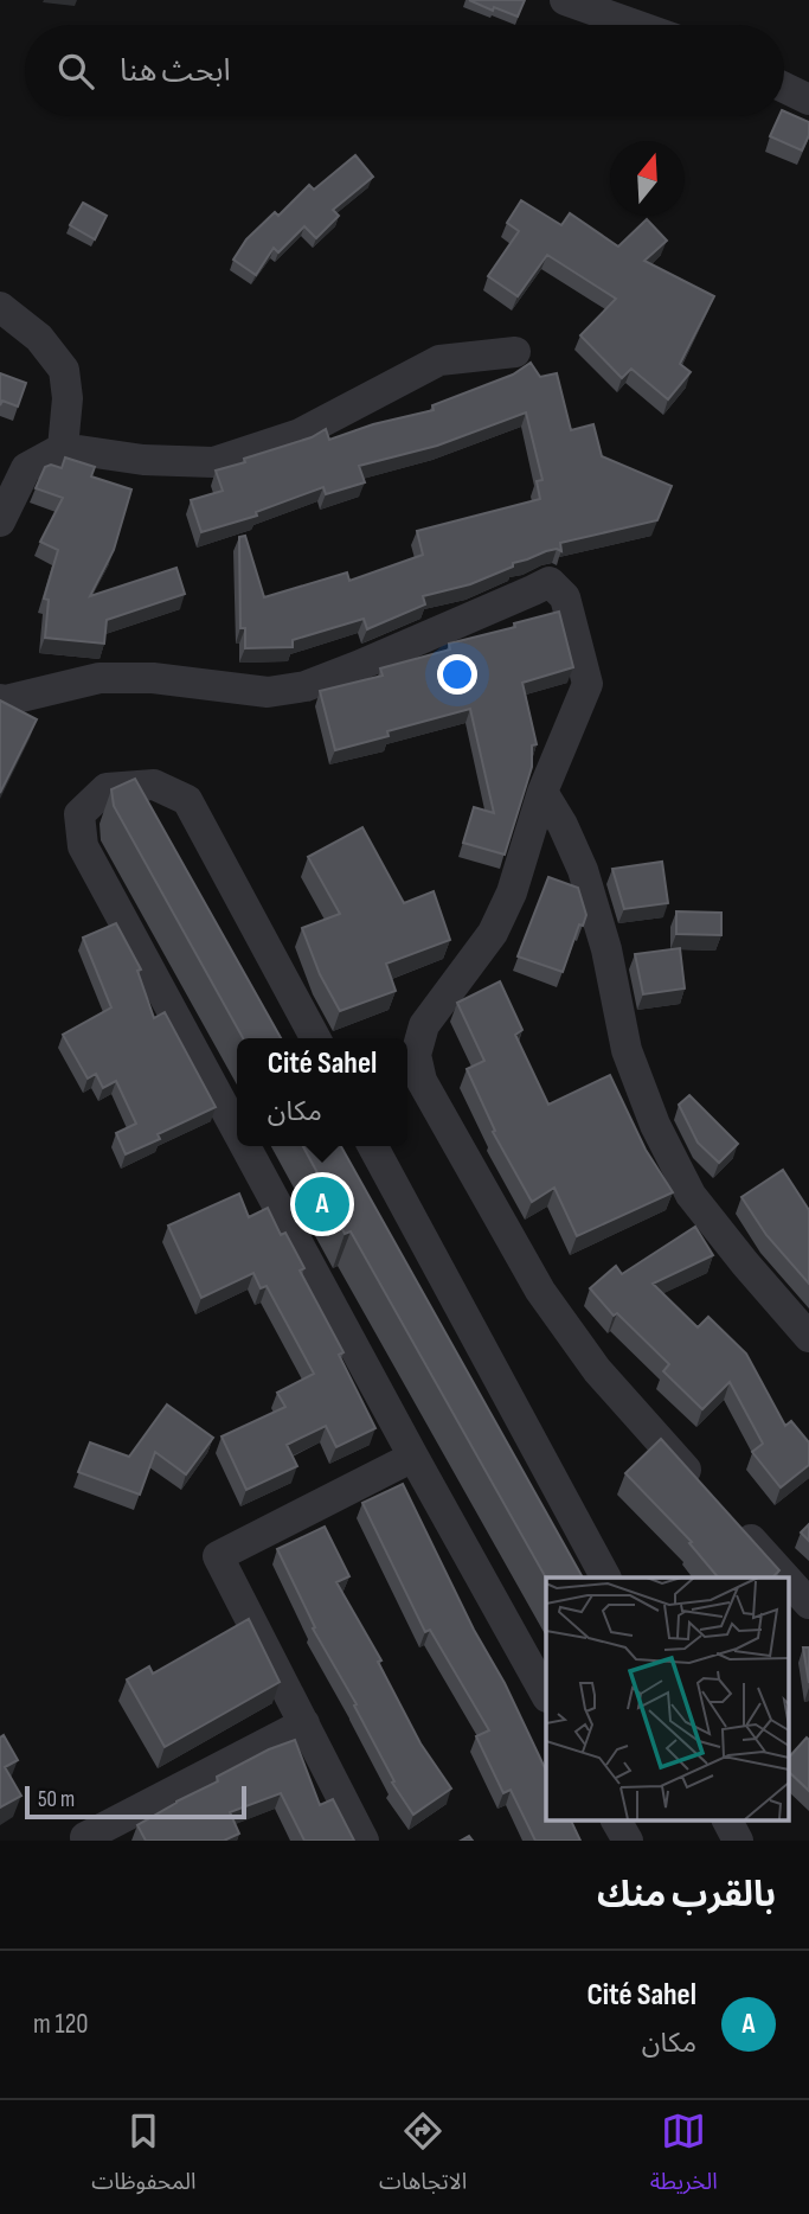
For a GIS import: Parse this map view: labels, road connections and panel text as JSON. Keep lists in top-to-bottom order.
{
  "scale_bar": "50 m",
  "north": "top",
  "page": {
    "search": "ابحث هنا",
    "popup": ["Cité Sahel", "مكان"],
    "pins": "A",
    "scale": "50 m",
    "heading": "بالقرب منك",
    "list": [
      {
        "mark": "A",
        "name": "Cité Sahel",
        "note": "مكان",
        "value": "120 m"
      }
    ],
    "nav": ["الخريطة", "الاتجاهات", "المحفوظات"]
  }
}
